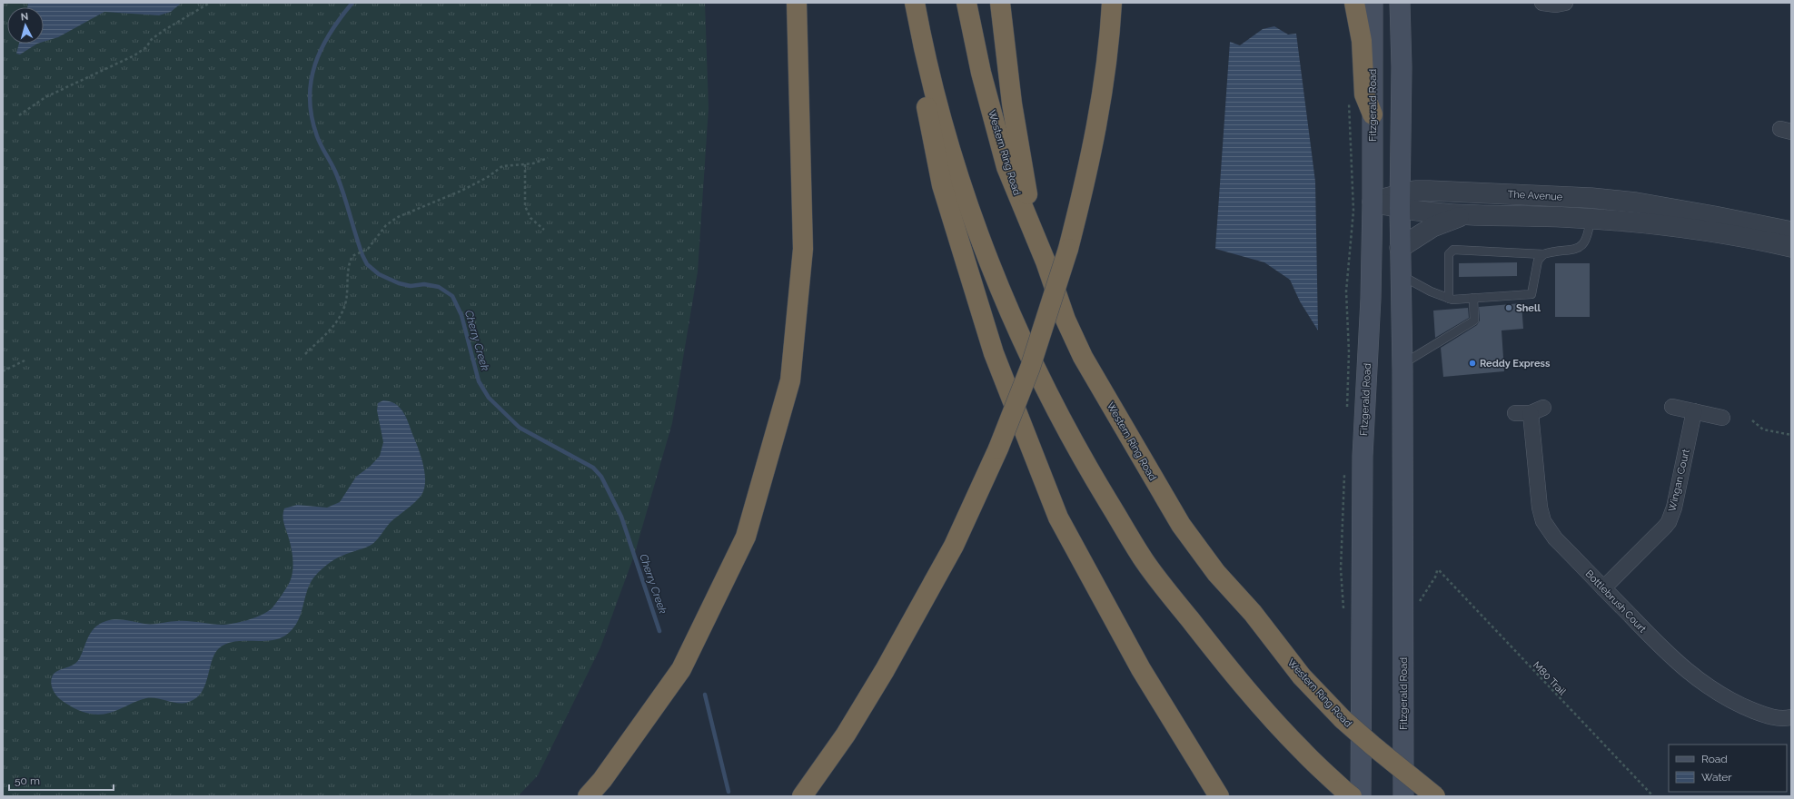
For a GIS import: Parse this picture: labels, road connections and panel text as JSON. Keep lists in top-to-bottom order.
{
  "streets": {
    "highway": ["Western Ring Road"],
    "main road": ["Fitzgerald Road"],
    "street": ["The Avenue", "Wingan Court", "Bottlebrush Court"],
    "path": ["M80 Trail"]
  },
  "crossings": [
    ["Fitzgerald Road", "The Avenue"],
    ["Wingan Court", "Bottlebrush Court"]
  ],
  "water": ["Cherry Creek"],
  "places": ["Shell", "Reddy Express"],
  "legend": ["Road", "Water"],
  "scale_bar": "50 m",
  "north": "top"
}
